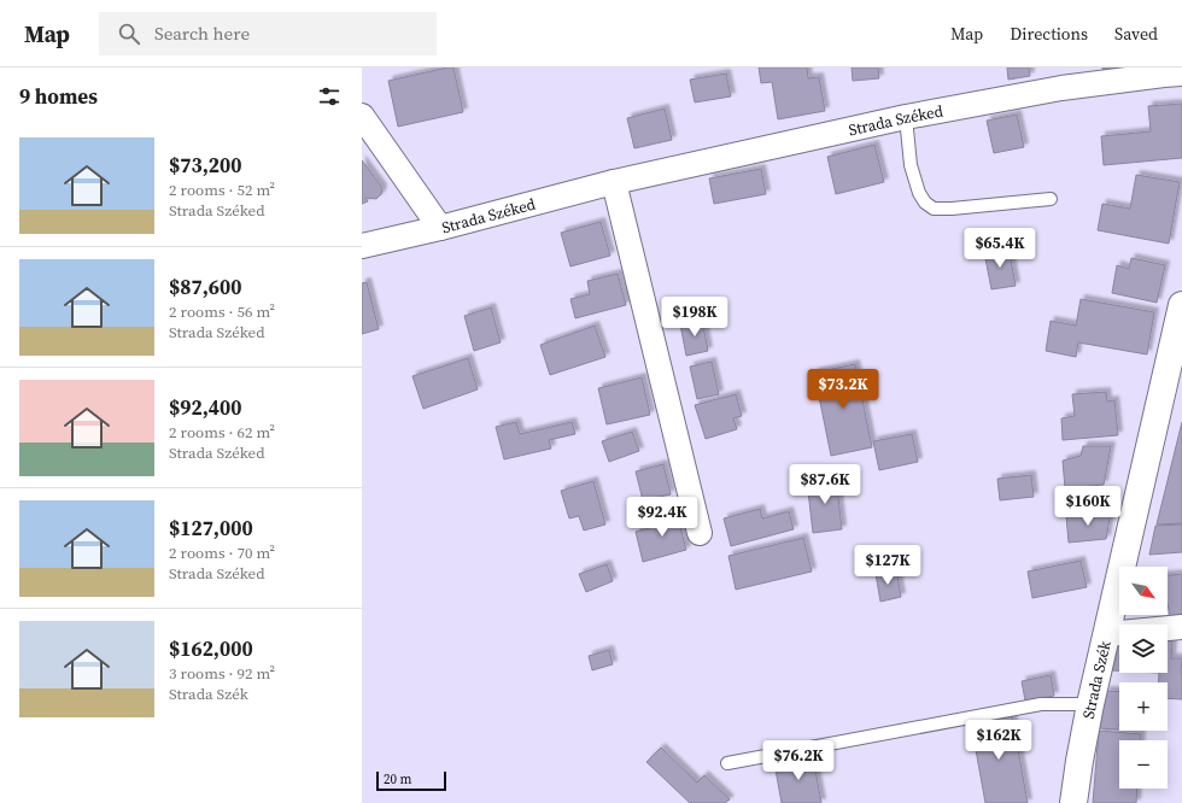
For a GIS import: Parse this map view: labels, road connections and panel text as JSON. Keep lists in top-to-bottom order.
{
  "streets": {
    "street": ["Strada Széked", "Strada Szék"]
  },
  "scale_bar": "20 m",
  "north": "bottom right",
  "page": {
    "header": "Map",
    "search": "Search here",
    "nav": ["Map", "Directions", "Saved"],
    "heading": "9 homes",
    "list": [
      {
        "name": "$73,200",
        "note": "2 rooms · 52 m² · Strada Széked"
      },
      {
        "name": "$87,600",
        "note": "2 rooms · 56 m² · Strada Széked"
      },
      {
        "name": "$92,400",
        "note": "2 rooms · 62 m² · Strada Széked"
      },
      {
        "name": "$127,000",
        "note": "2 rooms · 70 m² · Strada Széked"
      },
      {
        "name": "$162,000",
        "note": "3 rooms · 92 m² · Strada Szék"
      }
    ],
    "price": [
      "$65.4K",
      "$198K",
      "$73.2K",
      "$87.6K",
      "$160K",
      "$92.4K",
      "$127K",
      "$162K",
      "$76.2K"
    ],
    "map_buttons": ["+", "−"],
    "scale": "20 m"
  }
}
